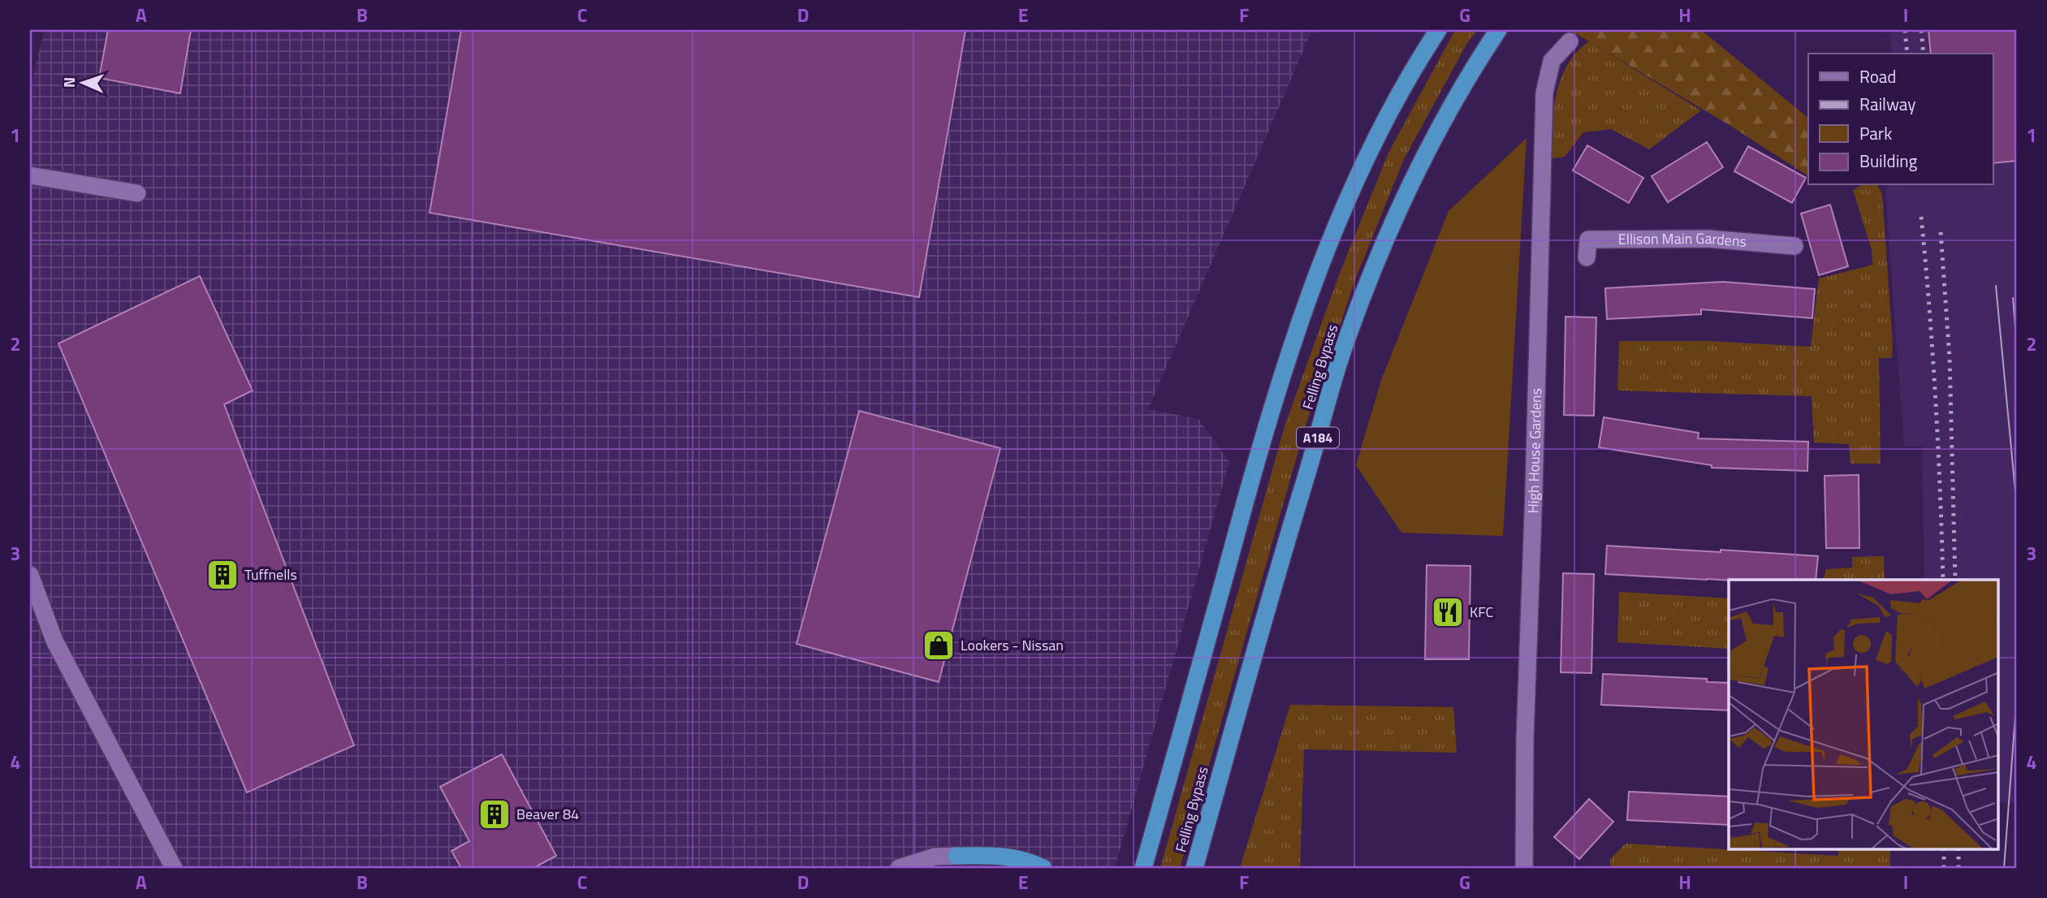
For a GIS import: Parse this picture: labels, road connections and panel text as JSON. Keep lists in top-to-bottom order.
{
  "streets": {
    "highway": ["Felling Bypass", "A184"],
    "street": ["Ellison Main Gardens", "High House Gardens"]
  },
  "places": {
    "building": ["Tuffnells", "Beaver 84"],
    "restaurant": ["KFC"],
    "shop": ["Lookers - Nissan"]
  },
  "legend": [
    "Road",
    "Railway",
    "Park",
    "Building"
  ],
  "north": "left",
  "grid": {
    "columns": [
      "A",
      "B",
      "C",
      "D",
      "E",
      "F",
      "G",
      "H",
      "I"
    ],
    "rows": [
      "1",
      "2",
      "3",
      "4"
    ]
  }
}
